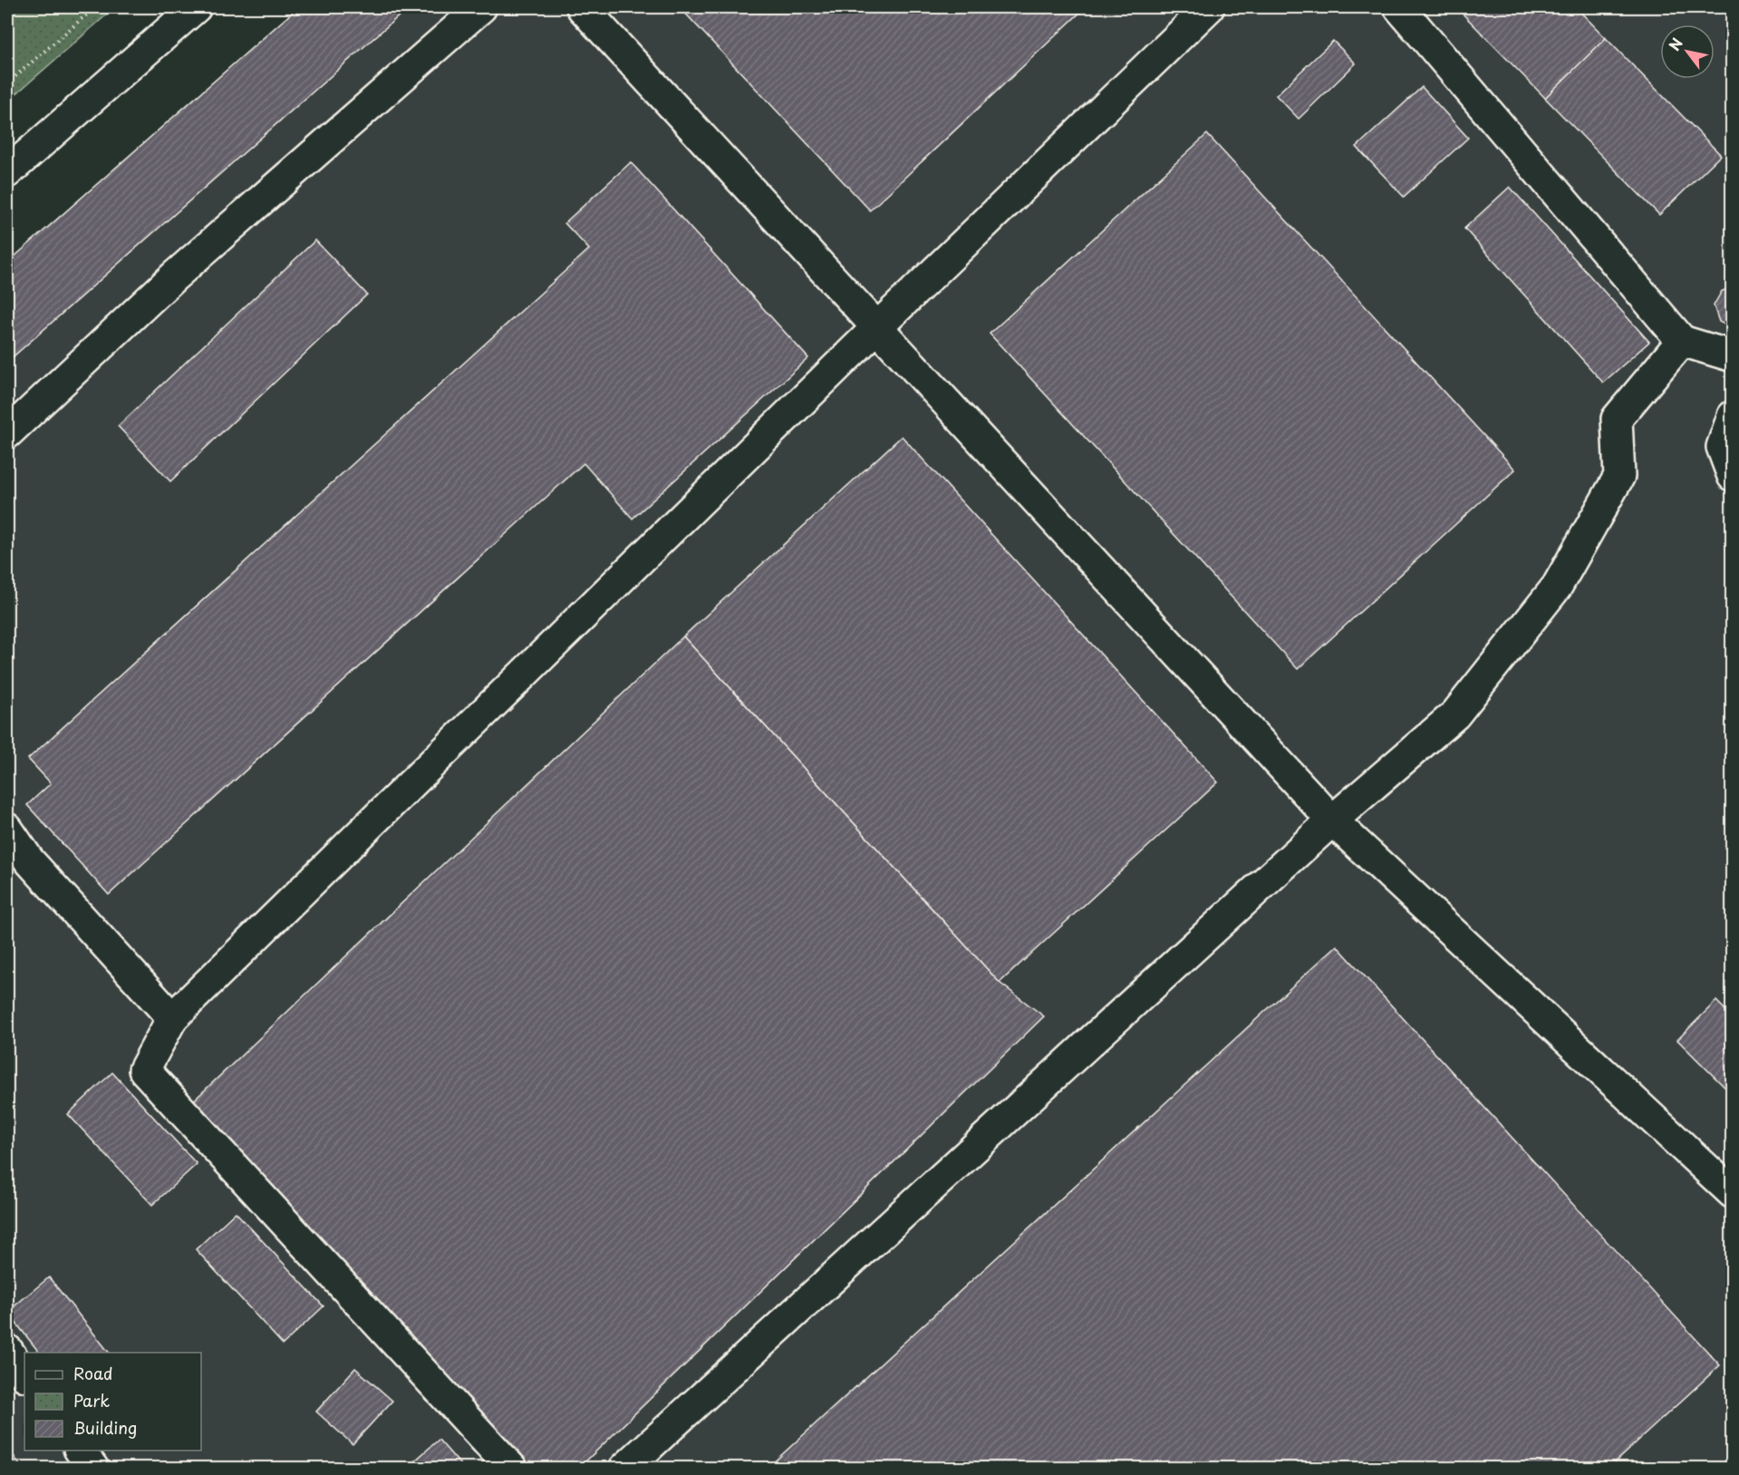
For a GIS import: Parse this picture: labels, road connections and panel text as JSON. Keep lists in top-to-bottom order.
{
  "legend": ["Road", "Park", "Building"],
  "north": "top left"
}
